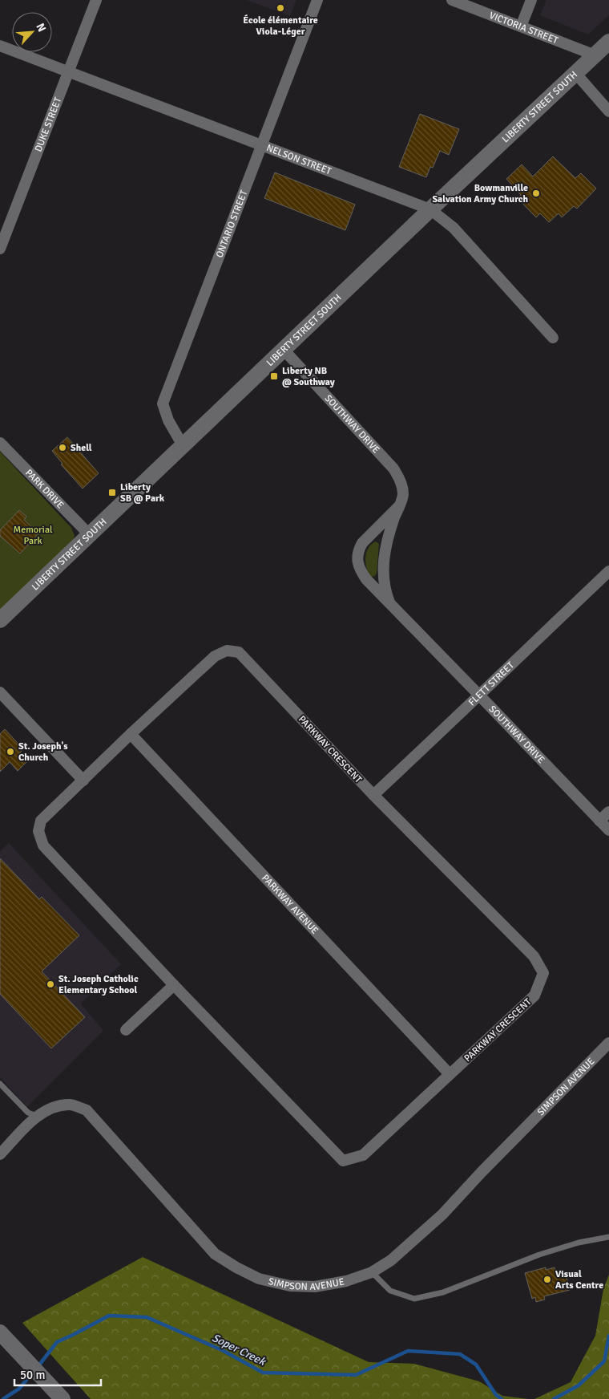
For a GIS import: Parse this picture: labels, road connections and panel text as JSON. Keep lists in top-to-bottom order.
{
  "streets": {
    "main road": ["LIBERTY STREET SOUTH"],
    "street": [
      "VICTORIA STREET",
      "DUKE STREET",
      "NELSON STREET",
      "ONTARIO STREET",
      "SOUTHWAY DRIVE",
      "PARK DRIVE",
      "FLETT STREET",
      "PARKWAY CRESCENT",
      "PARKWAY AVENUE",
      "SIMPSON AVENUE"
    ]
  },
  "crossings": [
    ["VICTORIA STREET", "LIBERTY STREET SOUTH"],
    ["LIBERTY STREET SOUTH", "NELSON STREET"],
    ["LIBERTY STREET SOUTH", "ONTARIO STREET"],
    ["LIBERTY STREET SOUTH", "SOUTHWAY DRIVE"],
    ["LIBERTY STREET SOUTH", "PARK DRIVE"],
    ["DUKE STREET", "NELSON STREET"],
    ["NELSON STREET", "ONTARIO STREET"],
    ["SOUTHWAY DRIVE", "FLETT STREET"],
    ["FLETT STREET", "PARKWAY CRESCENT"],
    ["PARKWAY CRESCENT", "PARKWAY AVENUE"]
  ],
  "water": ["Soper Creek"],
  "parks": ["Memorial Park"],
  "places": {
    "other": [
      "École élémentaire Viola-Léger",
      "Bowmanville Salvation Army Church",
      "Shell",
      "St. Joseph's Church",
      "St. Joseph Catholic Elementary School",
      "Visual Arts Centre"
    ],
    "transit": ["Liberty NB @ Southway", "Liberty SB @ Park"]
  },
  "scale_bar": "50 m",
  "north": "top right"
}
